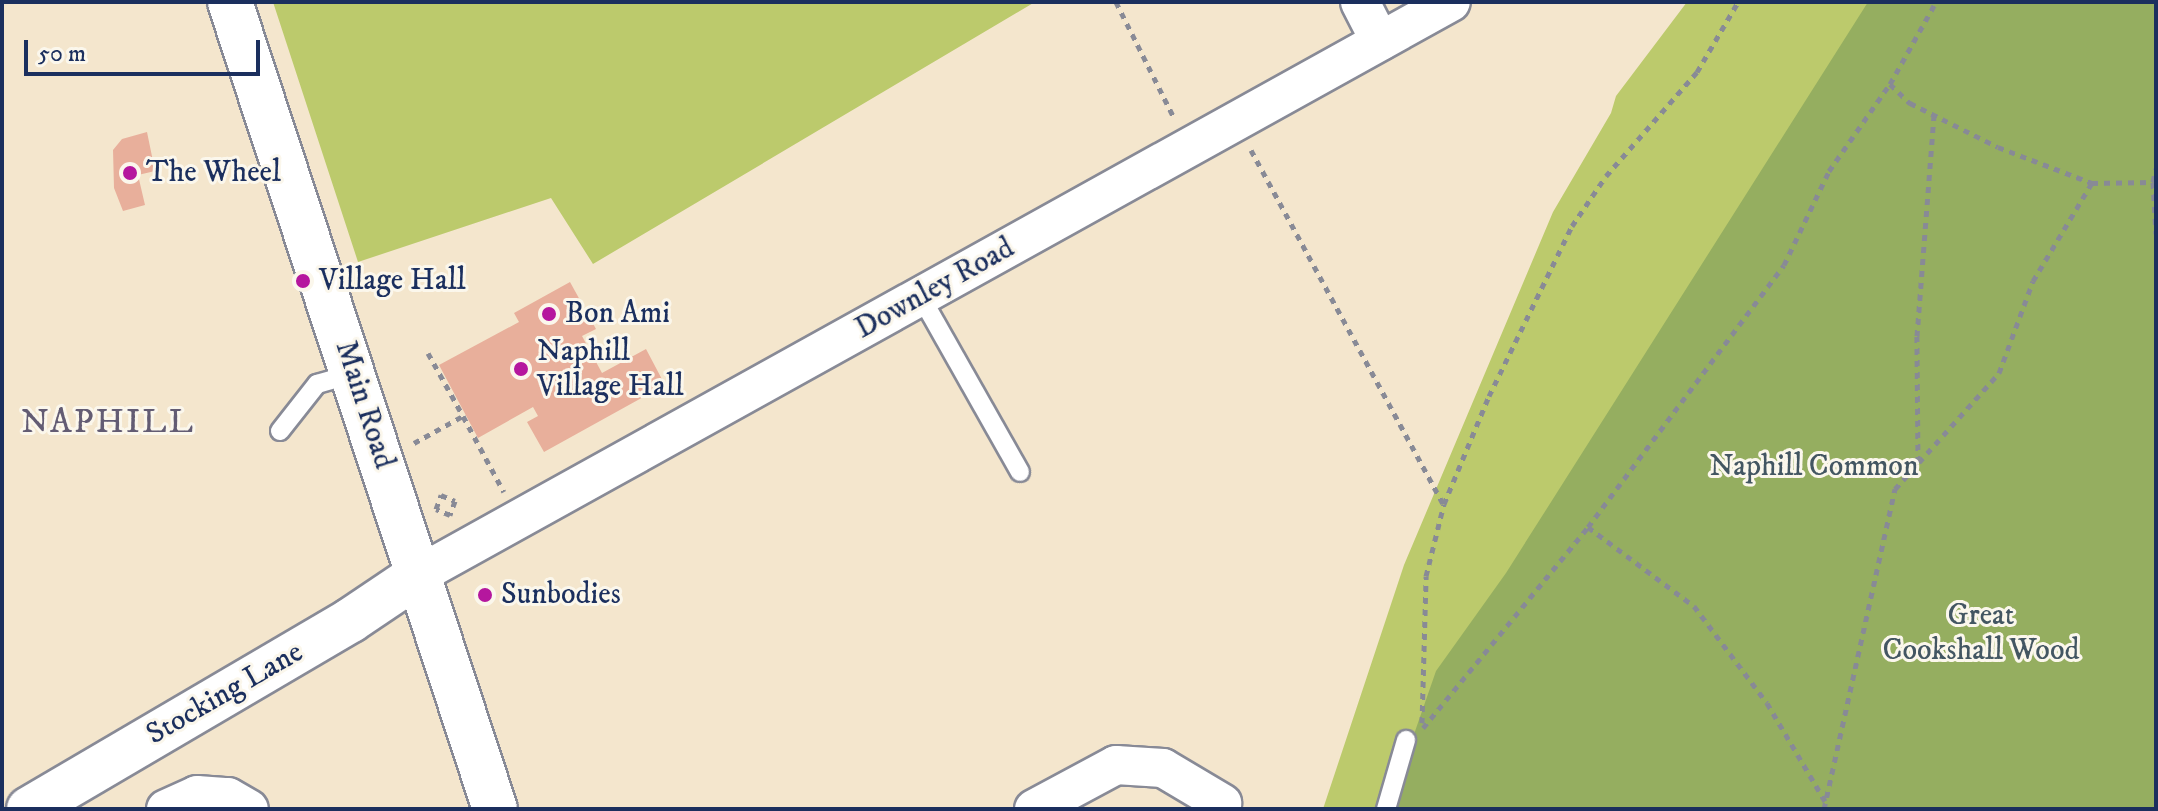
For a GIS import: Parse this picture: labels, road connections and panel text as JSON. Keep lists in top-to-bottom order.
{
  "streets": {
    "street": ["Downley Road", "Main Road", "Stocking Lane"]
  },
  "crossings": [
    ["Downley Road", "Main Road"],
    ["Downley Road", "Stocking Lane"],
    ["Main Road", "Stocking Lane"]
  ],
  "districts": ["NAPHILL"],
  "parks": ["Naphill Common", "Great Cookshall Wood"],
  "places": [
    "The Wheel",
    "Village Hall",
    "Bon Ami",
    "Naphill Village Hall",
    "Sunbodies"
  ],
  "scale_bar": "50 m"
}
